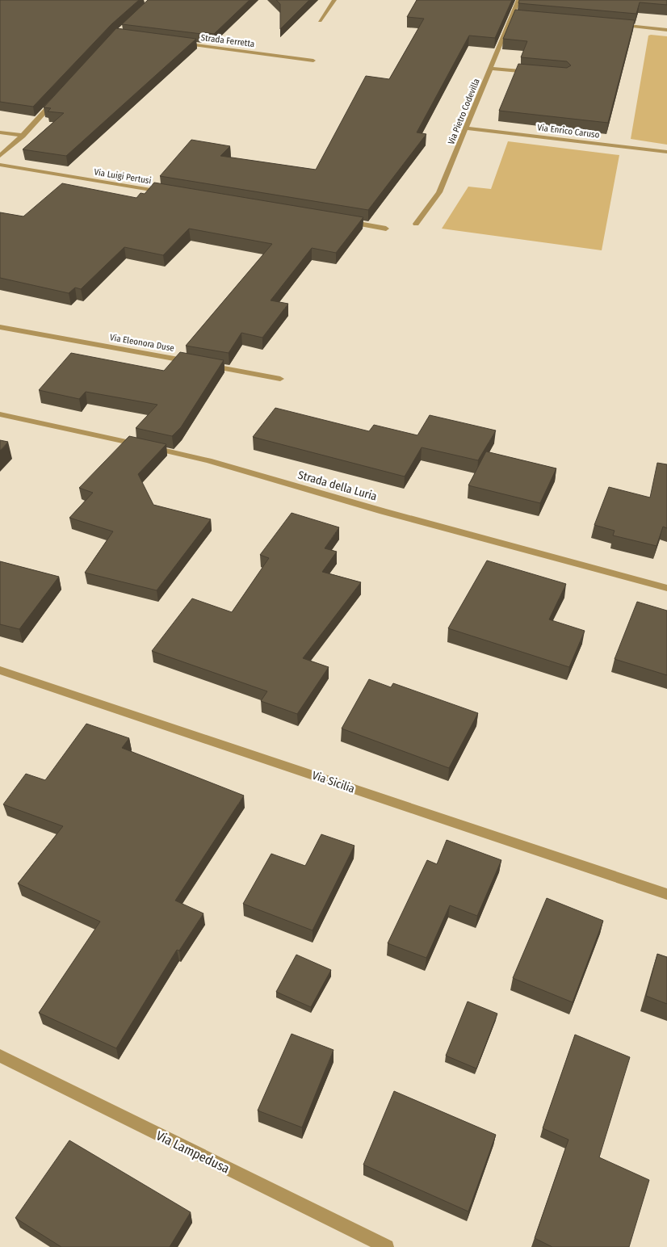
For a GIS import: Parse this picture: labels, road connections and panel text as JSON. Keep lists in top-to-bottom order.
{
  "streets": {
    "street": [
      "Strada Ferretta",
      "Via Pietro Codevilla",
      "Via Enrico Caruso",
      "Via Luigi Pertusi",
      "Via Eleonora Duse",
      "Strada della Luria",
      "Via Sicilia",
      "Via Lampedusa"
    ]
  },
  "crossings": [
    ["Via Pietro Codevilla", "Via Enrico Caruso"]
  ]
}
